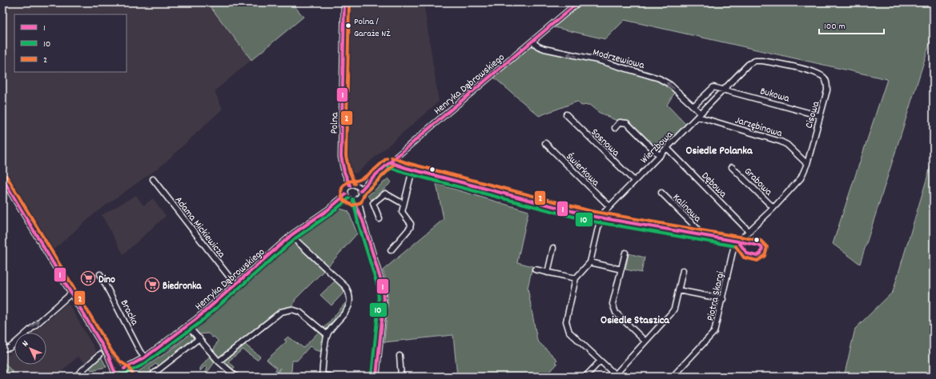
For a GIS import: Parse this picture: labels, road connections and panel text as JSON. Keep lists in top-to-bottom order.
{
  "streets": {
    "street": [
      "Modrzewiowa",
      "Henryka Dąbrowskiego",
      "Bukowa",
      "Cisowa",
      "Polna",
      "Jarzębinowa",
      "Sosnowa",
      "Wierzbowa",
      "Świerkowa",
      "Grabowa",
      "Dębowa",
      "Kalinowa",
      "Adama Mickiewicza",
      "Piotra Skargi",
      "Bracka"
    ]
  },
  "crossings": [
    ["Modrzewiowa", "Henryka Dąbrowskiego"],
    ["Modrzewiowa", "Jarzębinowa"],
    ["Modrzewiowa", "Wierzbowa"],
    ["Henryka Dąbrowskiego", "Polna"],
    ["Henryka Dąbrowskiego", "Adama Mickiewicza"],
    ["Henryka Dąbrowskiego", "Bracka"],
    ["Bukowa", "Cisowa"],
    ["Bukowa", "Wierzbowa"],
    ["Cisowa", "Jarzębinowa"],
    ["Cisowa", "Wierzbowa"],
    ["Cisowa", "Grabowa"],
    ["Cisowa", "Dębowa"],
    ["Cisowa", "Piotra Skargi"],
    ["Jarzębinowa", "Wierzbowa"],
    ["Sosnowa", "Wierzbowa"],
    ["Wierzbowa", "Świerkowa"],
    ["Wierzbowa", "Dębowa"]
  ],
  "one_way": ["Modrzewiowa"],
  "districts": ["Osiedle Polanka", "Osiedle Staszica"],
  "places": {
    "other": ["Polna / Garaże NŻ"],
    "supermarket": ["Dino", "Biedronka"]
  },
  "lines": ["transit line 1", "transit line 2", "transit line 10"],
  "legend": ["1", "10", "2"],
  "scale_bar": "100 m",
  "north": "top left"
}
